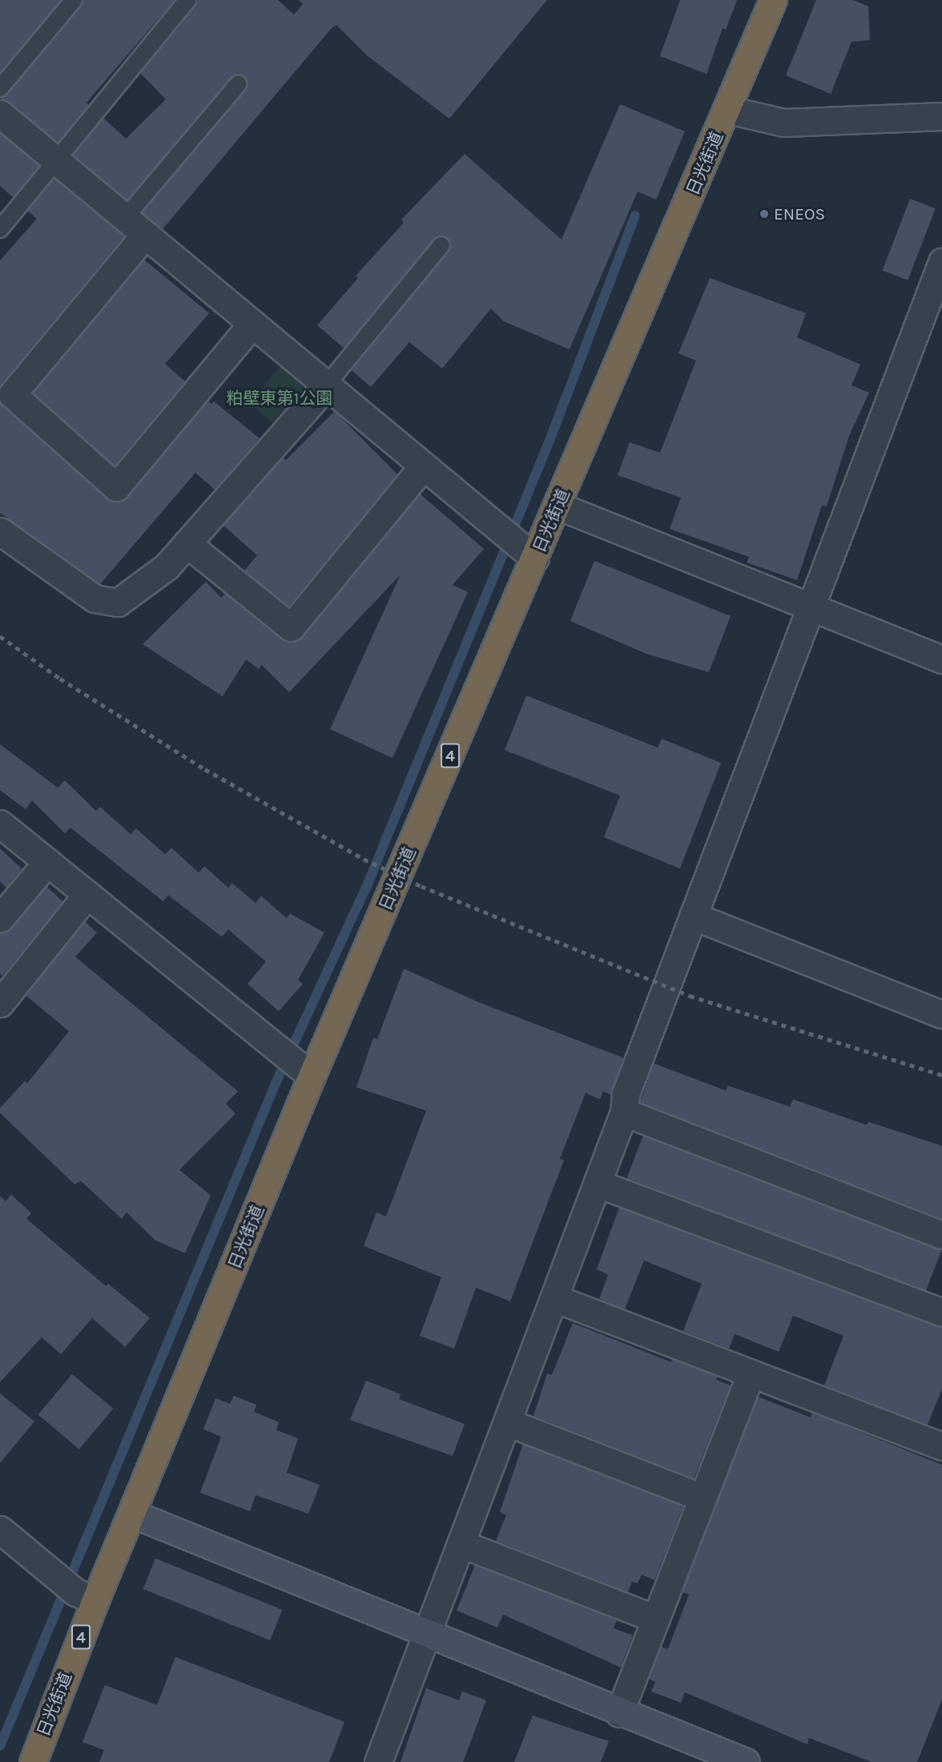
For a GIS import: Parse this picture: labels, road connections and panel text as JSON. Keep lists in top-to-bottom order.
{
  "streets": {
    "highway": ["日光街道", "4"]
  },
  "parks": ["粕壁東第1公園"],
  "places": ["ENEOS"]
}
